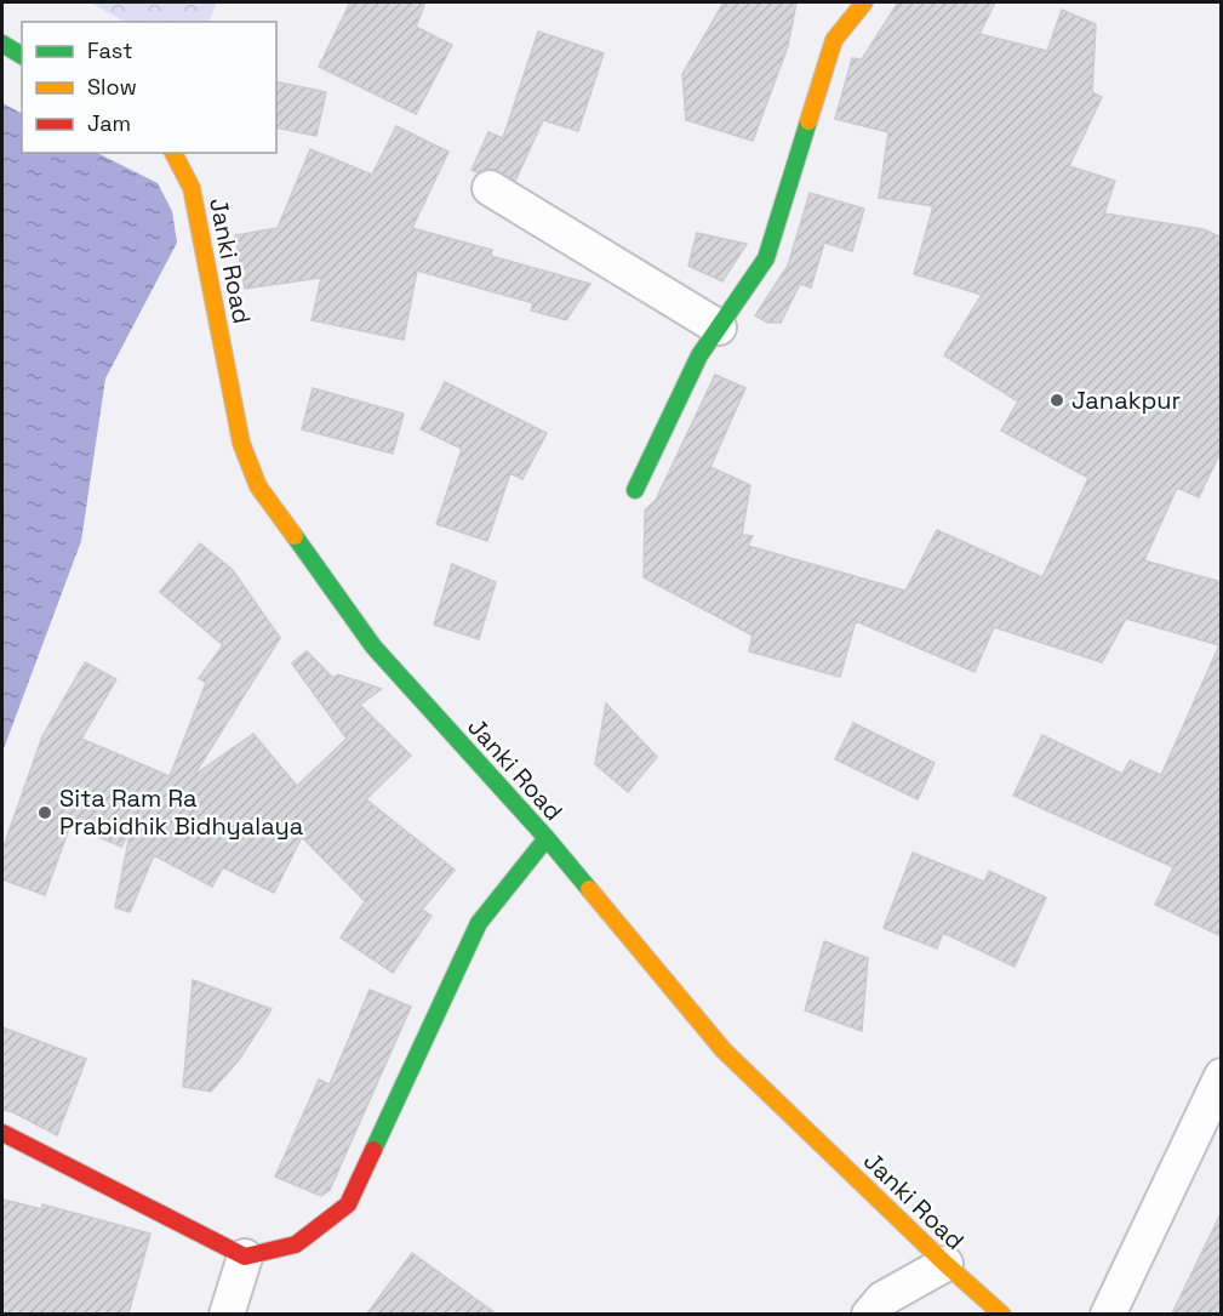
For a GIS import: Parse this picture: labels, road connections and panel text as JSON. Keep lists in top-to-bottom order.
{
  "streets": {
    "street": ["Janki Road"]
  },
  "places": ["Janakpur", "Sita Ram Ra Prabidhik Bidhyalaya"],
  "legend": ["Fast", "Slow", "Jam"]
}
